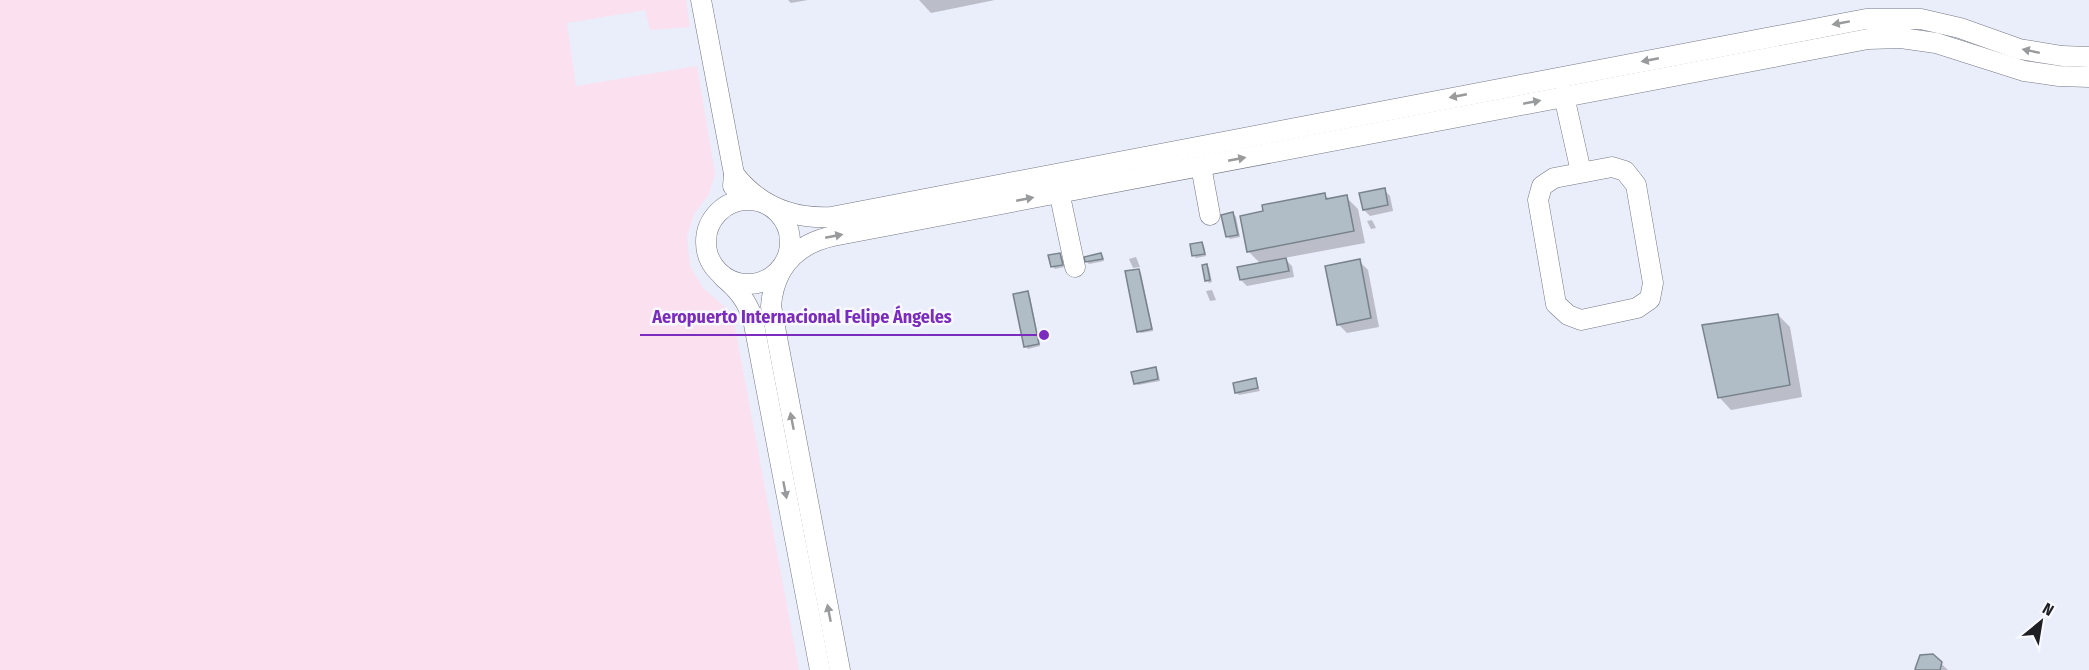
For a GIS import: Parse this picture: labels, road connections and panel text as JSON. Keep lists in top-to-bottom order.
{
  "places": ["Aeropuerto Internacional Felipe Ángeles"],
  "north": "top right"
}
